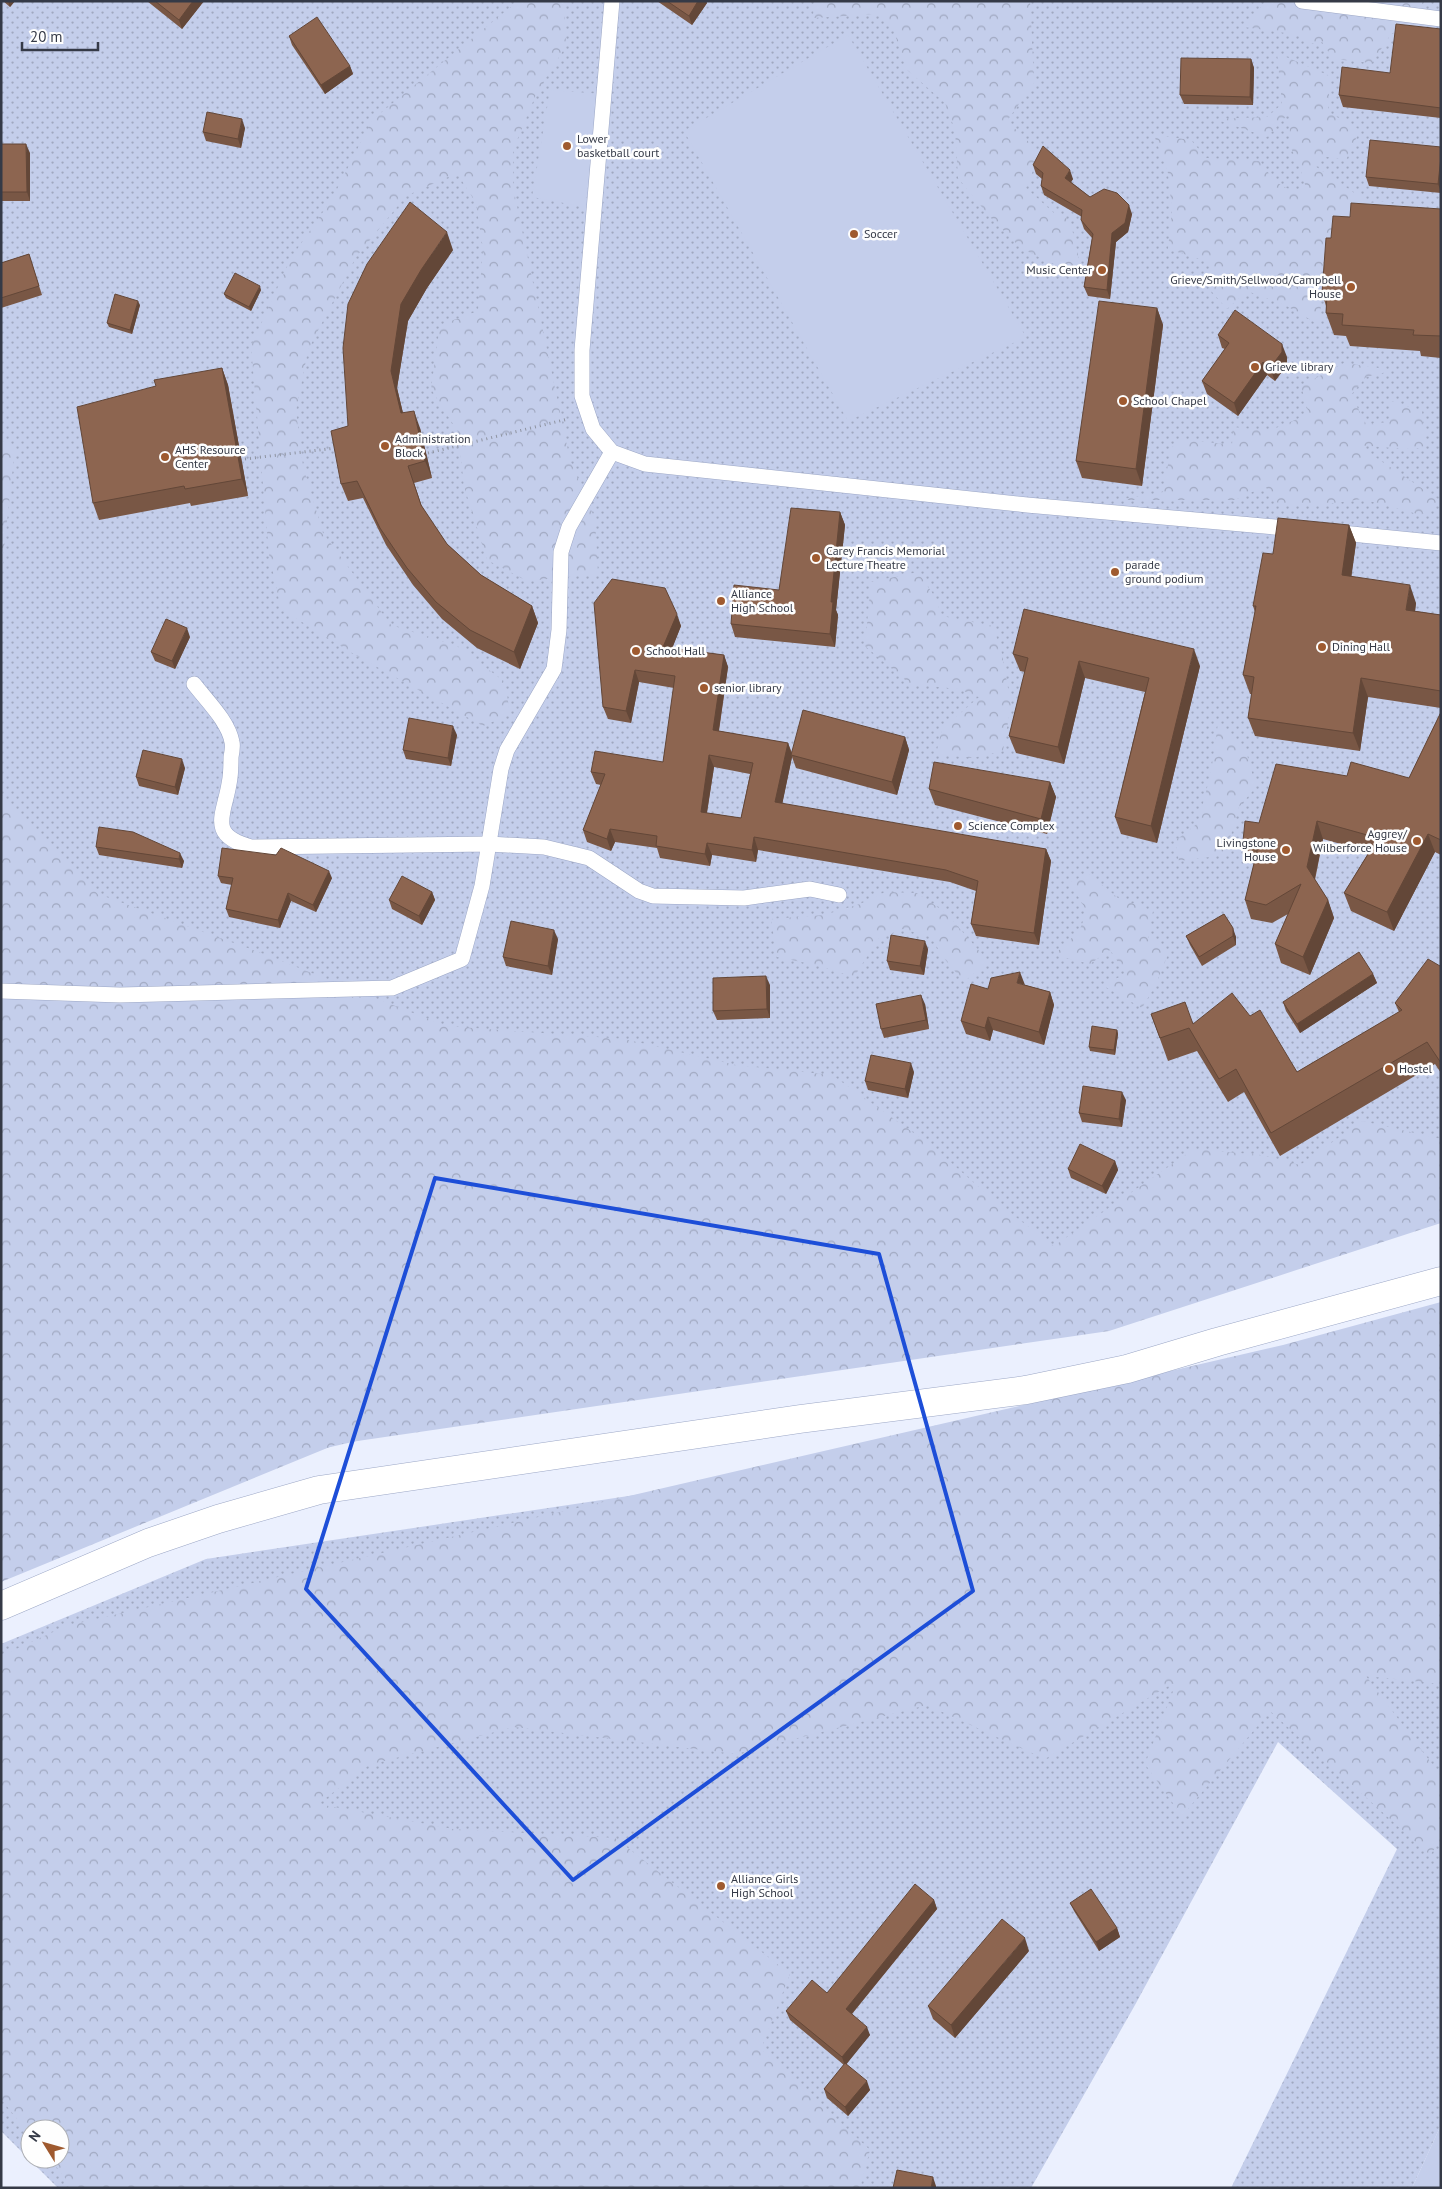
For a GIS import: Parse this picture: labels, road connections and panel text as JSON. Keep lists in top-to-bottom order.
{
  "places": [
    "Lower basketball court",
    "Soccer",
    "Music Center",
    "Grieve/Smith/Sellwood/Campbell House",
    "Grieve library",
    "School Chapel",
    "Administration Block",
    "AHS Resource Center",
    "Carey Francis Memorial Lecture Theatre",
    "parade ground podium",
    "Alliance High School",
    "Dining Hall",
    "School Hall",
    "senior library",
    "Science Complex",
    "Aggrey/ Wilberforce House",
    "Livingstone House",
    "Hostel",
    "Alliance Girls High School"
  ],
  "scale_bar": "20 m",
  "north": "top left"
}
